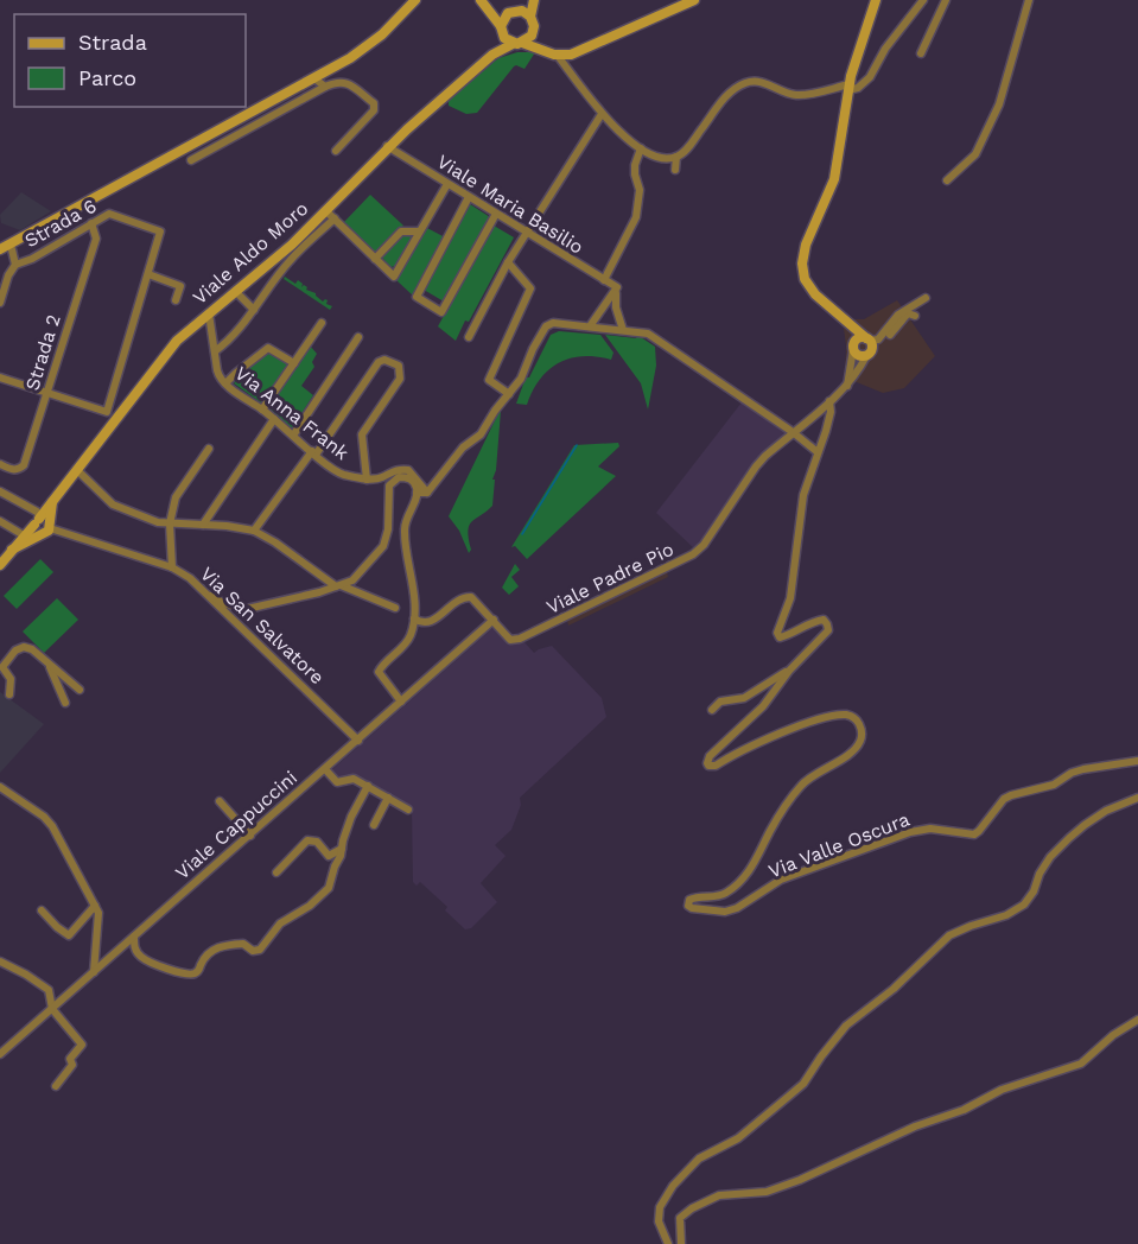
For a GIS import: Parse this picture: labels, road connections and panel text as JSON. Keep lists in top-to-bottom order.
{
  "streets": {
    "main road": ["Viale Aldo Moro"],
    "street": [
      "Viale Maria Basilio",
      "Strada 6",
      "Strada 2",
      "Via Anna Frank",
      "Viale Padre Pio",
      "Via San Salvatore",
      "Viale Cappuccini",
      "Via Valle Oscura"
    ]
  },
  "crossings": [
    ["Viale Maria Basilio", "Viale Aldo Moro"],
    ["Strada 6", "Strada 2"],
    ["Viale Aldo Moro", "Via Anna Frank"],
    ["Viale Aldo Moro", "Via San Salvatore"],
    ["Viale Padre Pio", "Viale Cappuccini"],
    ["Viale Padre Pio", "Via Valle Oscura"],
    ["Via San Salvatore", "Viale Cappuccini"]
  ],
  "legend": ["Strada", "Parco"]
}
